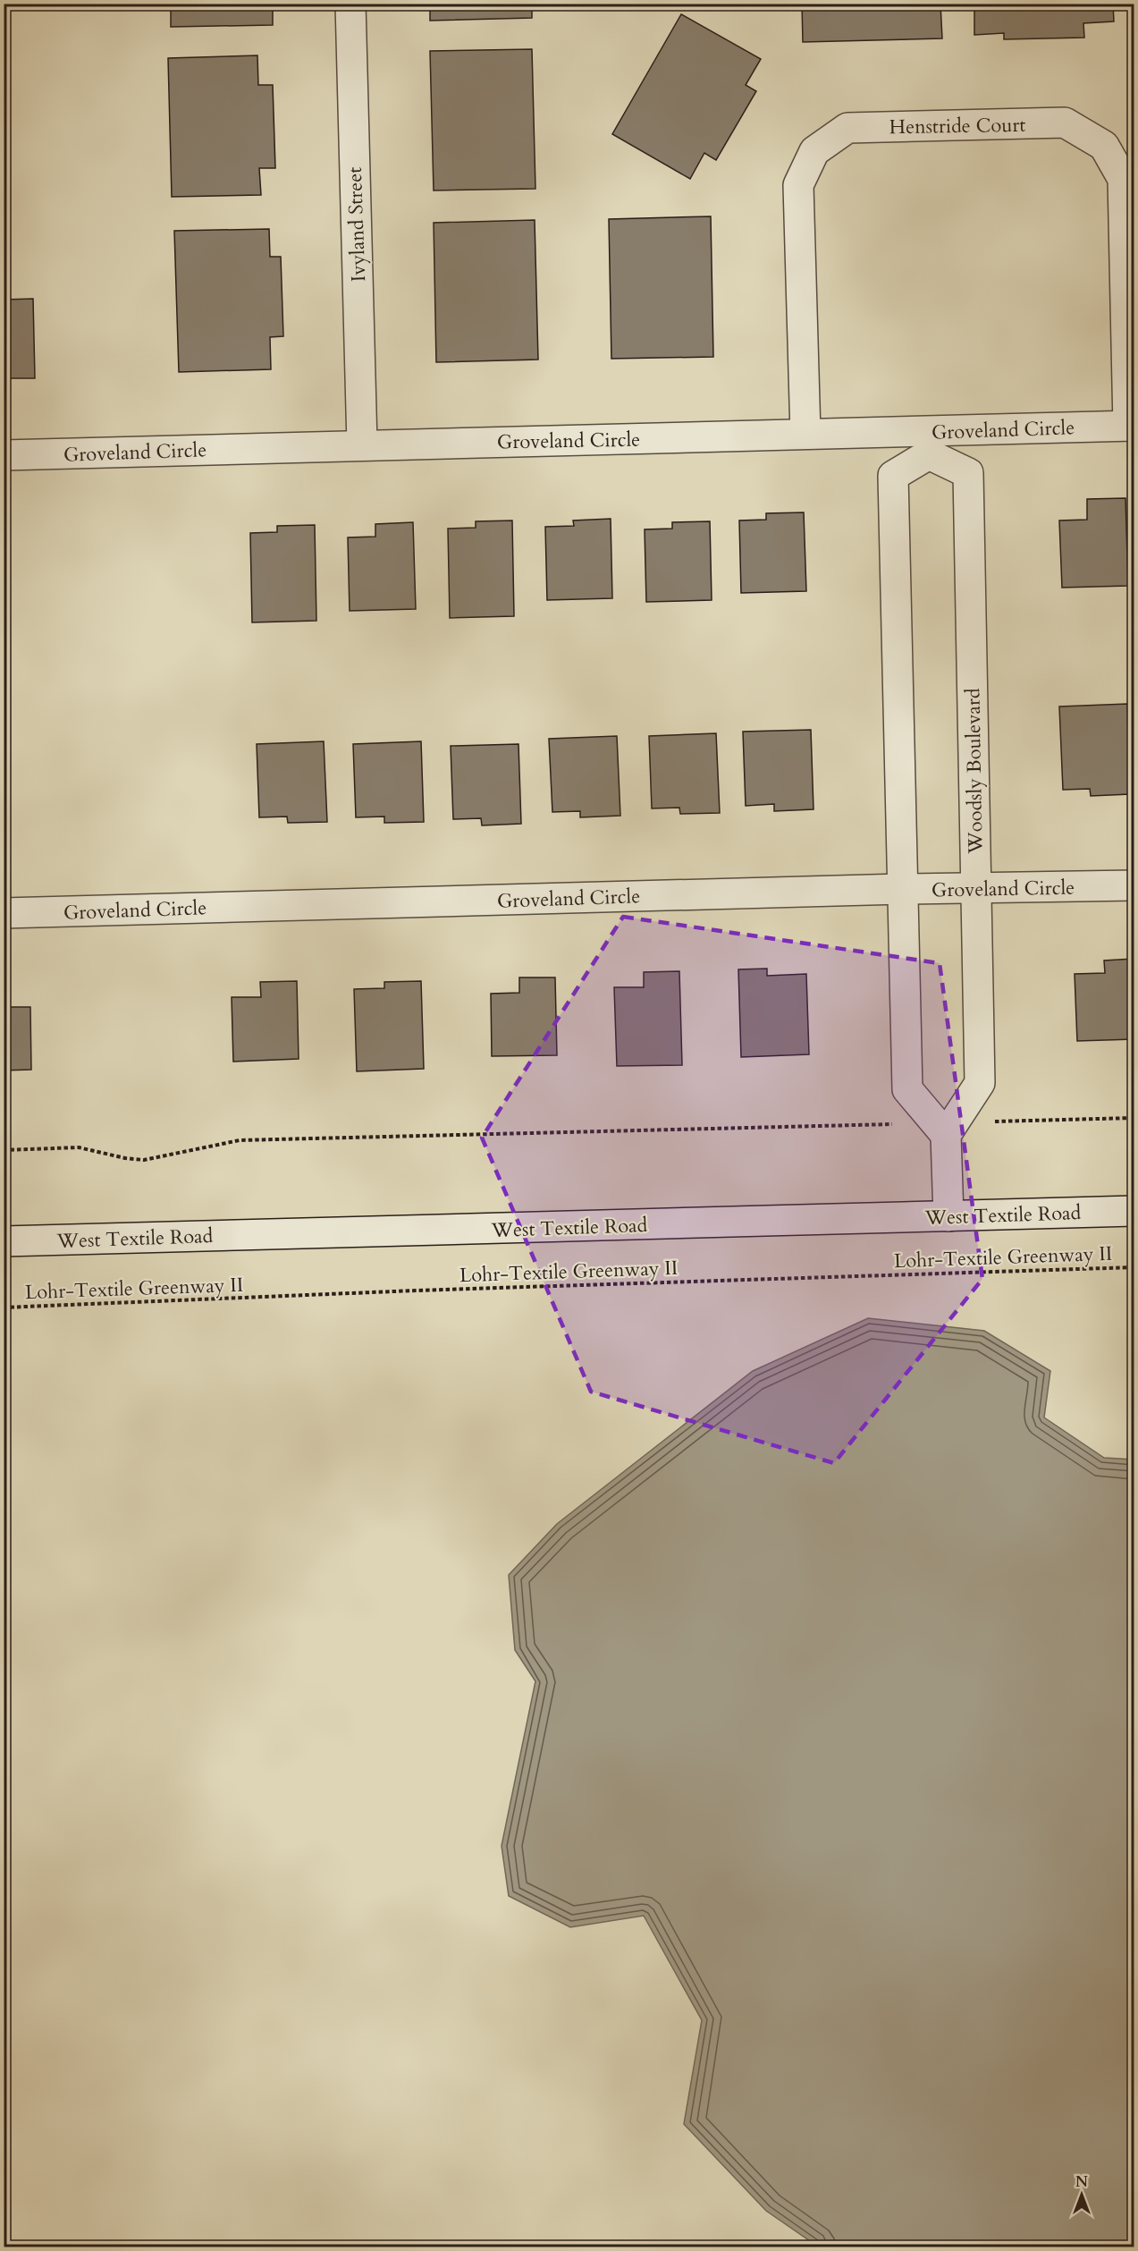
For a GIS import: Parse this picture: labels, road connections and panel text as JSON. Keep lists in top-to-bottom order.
{
  "streets": {
    "street": [
      "Henstride Court",
      "Ivyland Street",
      "Groveland Circle",
      "Woodsly Boulevard",
      "West Textile Road"
    ],
    "path": ["Lohr-Textile Greenway II"]
  },
  "crossings": [
    ["Henstride Court", "Groveland Circle"],
    ["Ivyland Street", "Groveland Circle"],
    ["Groveland Circle", "Woodsly Boulevard"]
  ],
  "north": "top"
}
